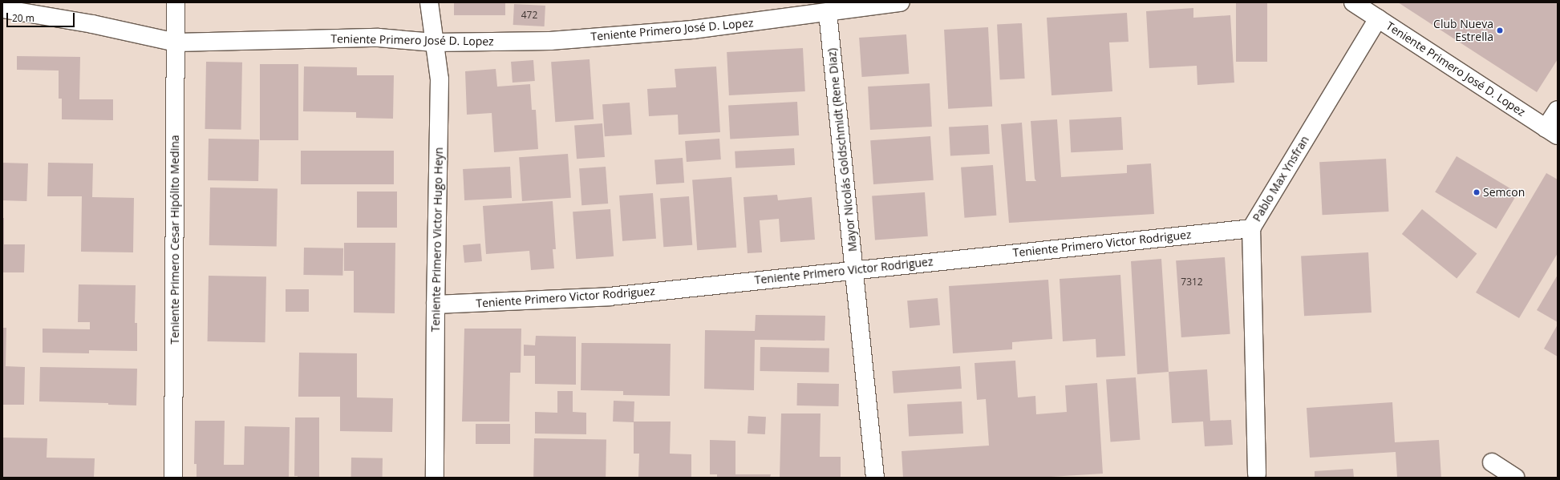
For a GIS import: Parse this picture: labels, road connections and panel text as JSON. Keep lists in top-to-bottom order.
{
  "streets": {
    "street": [
      "Teniente Primero José D. Lopez",
      "Mayor Nicolás Goldschmidt (Rene Diaz)",
      "Pablo Max Ynsfran",
      "Teniente Primero Cesar Hipólito Medina",
      "Teniente Primero Victor Hugo Heyn",
      "Teniente Primero Victor Rodriguez"
    ]
  },
  "crossings": [
    ["Teniente Primero José D. Lopez", "Mayor Nicolás Goldschmidt (Rene Diaz)"],
    ["Teniente Primero José D. Lopez", "Pablo Max Ynsfran"],
    ["Teniente Primero José D. Lopez", "Teniente Primero Cesar Hipólito Medina"],
    ["Teniente Primero José D. Lopez", "Teniente Primero Victor Hugo Heyn"],
    ["Mayor Nicolás Goldschmidt (Rene Diaz)", "Teniente Primero Victor Rodriguez"],
    ["Pablo Max Ynsfran", "Teniente Primero Victor Rodriguez"],
    ["Teniente Primero Victor Hugo Heyn", "Teniente Primero Victor Rodriguez"]
  ],
  "places": ["Club Nueva Estrella", "Semcon"],
  "house_numbers": ["472", "7312"],
  "scale_bar": "20 m"
}
